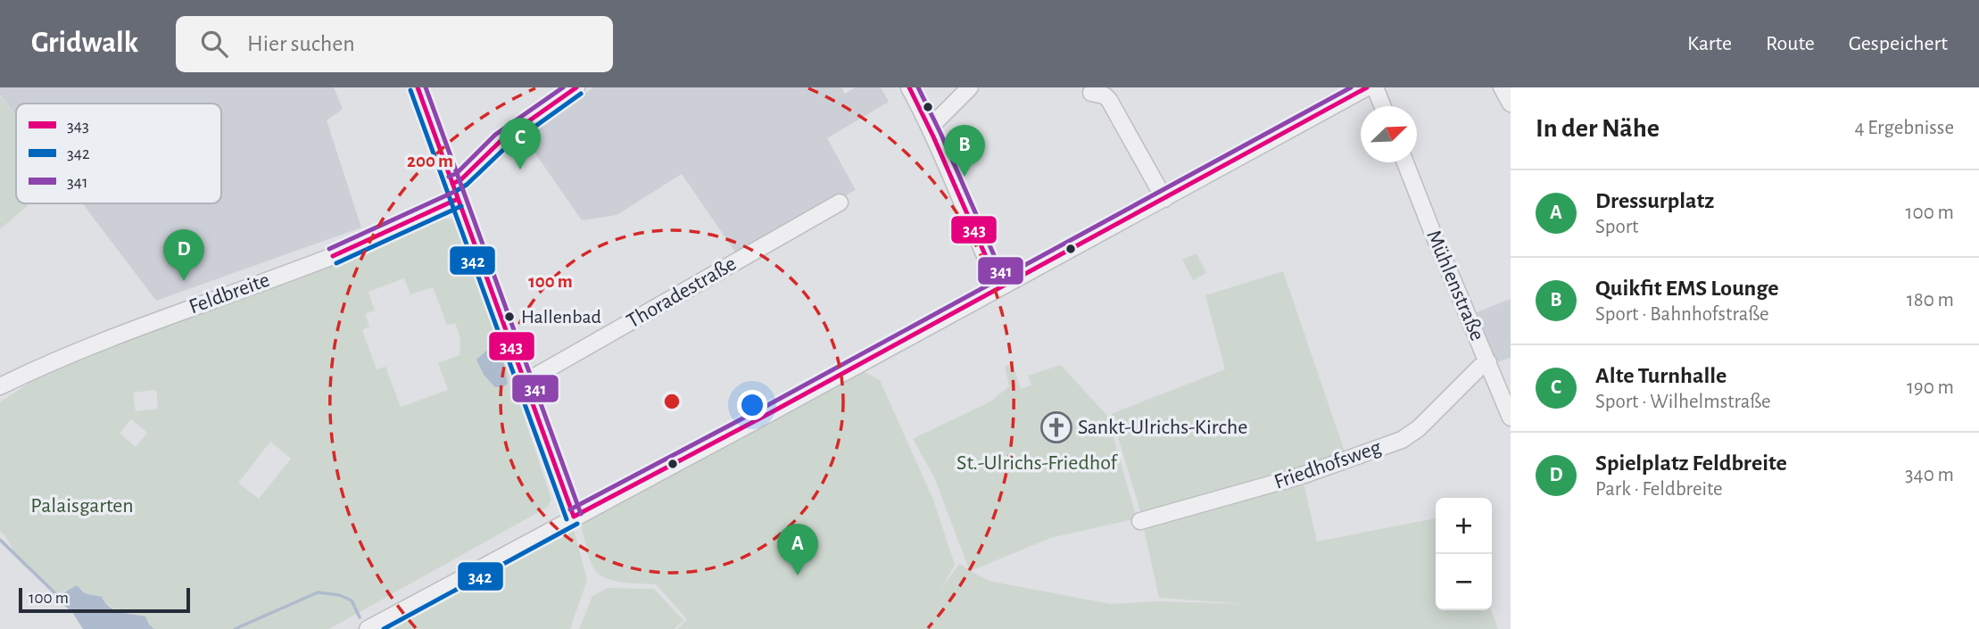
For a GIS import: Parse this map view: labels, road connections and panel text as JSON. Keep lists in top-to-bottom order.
{
  "streets": {
    "street": [
      "Mühlenstraße",
      "Thoradestraße",
      "Feldbreite",
      "Friedhofsweg"
    ]
  },
  "crossings": [
    ["Mühlenstraße", "Friedhofsweg"]
  ],
  "parks": ["St.-Ulrichs-Friedhof", "Palaisgarten"],
  "places": {
    "other": ["Hallenbad"],
    "church": ["Sankt-Ulrichs-Kirche"]
  },
  "lines": ["transit line 343", "transit line 341", "transit line 342"],
  "legend": ["343", "342", "341"],
  "scale_bar": "100 m",
  "north": "top right",
  "page": {
    "header": "Gridwalk",
    "search": "Hier suchen",
    "nav": ["Karte", "Route", "Gespeichert"],
    "heading": ["In der Nähe", "4 Ergebnisse"],
    "pins": [
      "C",
      "B",
      "D",
      "A"
    ],
    "list": [
      {
        "mark": "A",
        "name": "Dressurplatz",
        "note": "Sport",
        "value": "100 m"
      },
      {
        "mark": "B",
        "name": "Quikfit EMS Lounge",
        "note": "Sport · Bahnhofstraße",
        "value": "180 m"
      },
      {
        "mark": "C",
        "name": "Alte Turnhalle",
        "note": "Sport · Wilhelmstraße",
        "value": "190 m"
      },
      {
        "mark": "D",
        "name": "Spielplatz Feldbreite",
        "note": "Park · Feldbreite",
        "value": "340 m"
      }
    ],
    "map_buttons": ["+", "−"],
    "scale": "100 m"
  },
  "rings": ["200 m", "100 m"]
}
